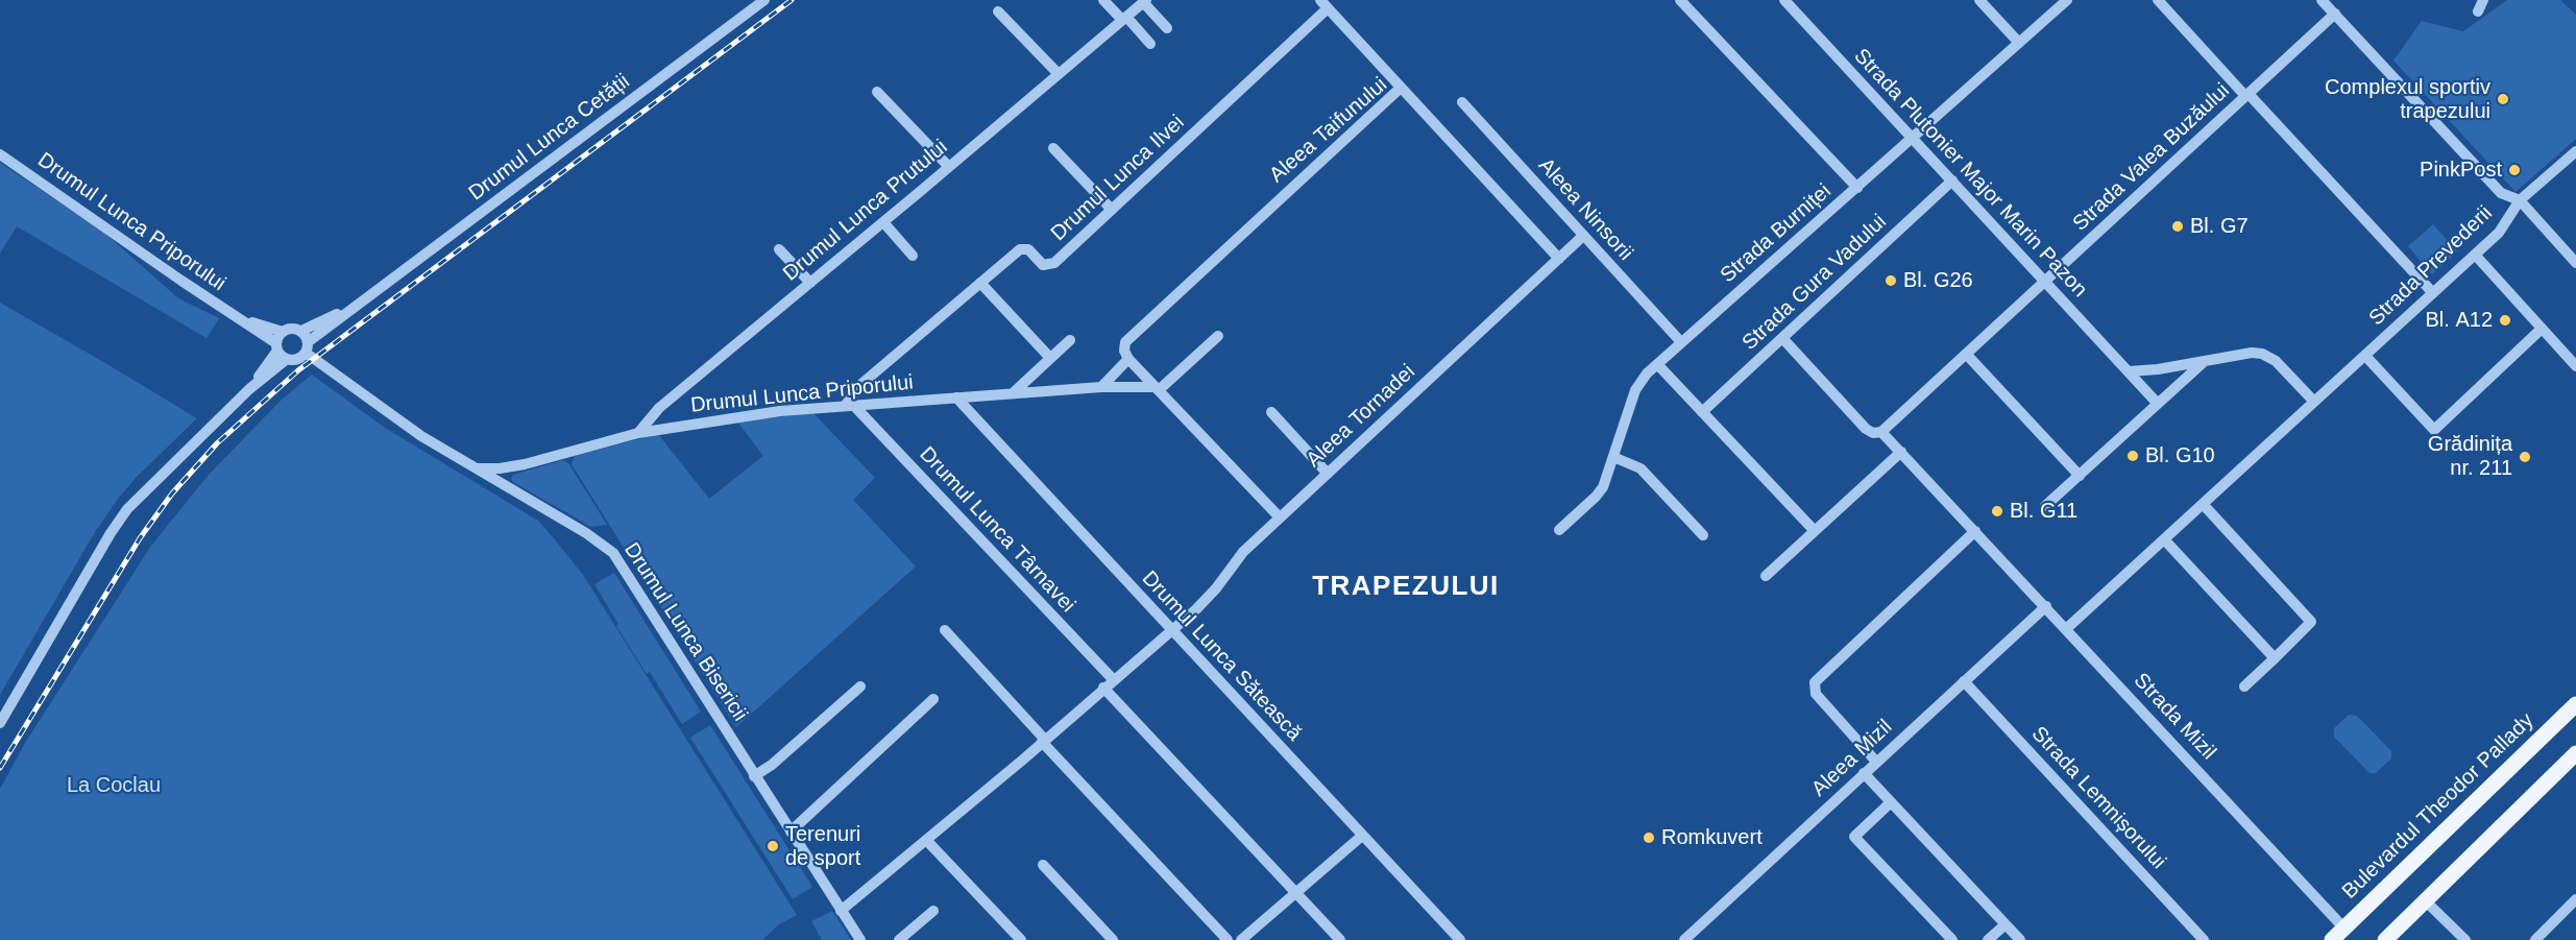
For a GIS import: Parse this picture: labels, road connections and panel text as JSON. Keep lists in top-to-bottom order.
{
  "streets": {
    "main road": ["Bulevardul Theodor Pallady"],
    "street": [
      "Aleea Taifunului",
      "Drumul Lunca Cetății",
      "Strada Valea Buzăului",
      "Strada Plutonier Major Marin Pazon",
      "Drumul Lunca Ilvei",
      "Aleea Ninsorii",
      "Drumul Lunca Prutului",
      "Drumul Lunca Priporului",
      "Strada Burniței",
      "Strada Prevederii",
      "Strada Gura Vadului",
      "Aleea Tornadei",
      "Drumul Lunca Târnavei",
      "Drumul Lunca Bisericii",
      "Drumul Lunca Sătească",
      "Strada Mizil",
      "Aleea Mizil",
      "Strada Lemnișorului"
    ]
  },
  "crossings": [
    ["Aleea Taifunului", "Aleea Tornadei"],
    ["Drumul Lunca Cetății", "Drumul Lunca Priporului"],
    ["Strada Valea Buzăului", "Strada Plutonier Major Marin Pazon"],
    ["Strada Valea Buzăului", "Strada Mizil"],
    ["Strada Plutonier Major Marin Pazon", "Strada Burniței"],
    ["Strada Plutonier Major Marin Pazon", "Strada Gura Vadului"],
    ["Drumul Lunca Ilvei", "Drumul Lunca Priporului"],
    ["Drumul Lunca Ilvei", "Drumul Lunca Târnavei"],
    ["Aleea Ninsorii", "Strada Burniței"],
    ["Aleea Ninsorii", "Aleea Tornadei"],
    ["Drumul Lunca Prutului", "Drumul Lunca Priporului"],
    ["Drumul Lunca Priporului", "Drumul Lunca Târnavei"],
    ["Drumul Lunca Priporului", "Drumul Lunca Bisericii"],
    ["Drumul Lunca Priporului", "Drumul Lunca Sătească"],
    ["Strada Prevederii", "Strada Mizil"],
    ["Strada Gura Vadului", "Strada Mizil"],
    ["Aleea Tornadei", "Drumul Lunca Sătească"],
    ["Strada Mizil", "Aleea Mizil"],
    ["Strada Mizil", "Bulevardul Theodor Pallady"],
    ["Aleea Mizil", "Strada Lemnișorului"]
  ],
  "districts": ["TRAPEZULUI"],
  "parks": ["La Coclau"],
  "places": [
    "Complexul sportiv trapezului",
    "PinkPost",
    "Bl. G7",
    "Bl. G26",
    "Bl. A12",
    "Bl. G10",
    "Grădinița nr. 211",
    "Bl. G11",
    "Romkuvert",
    "Terenuri de sport"
  ]
}
